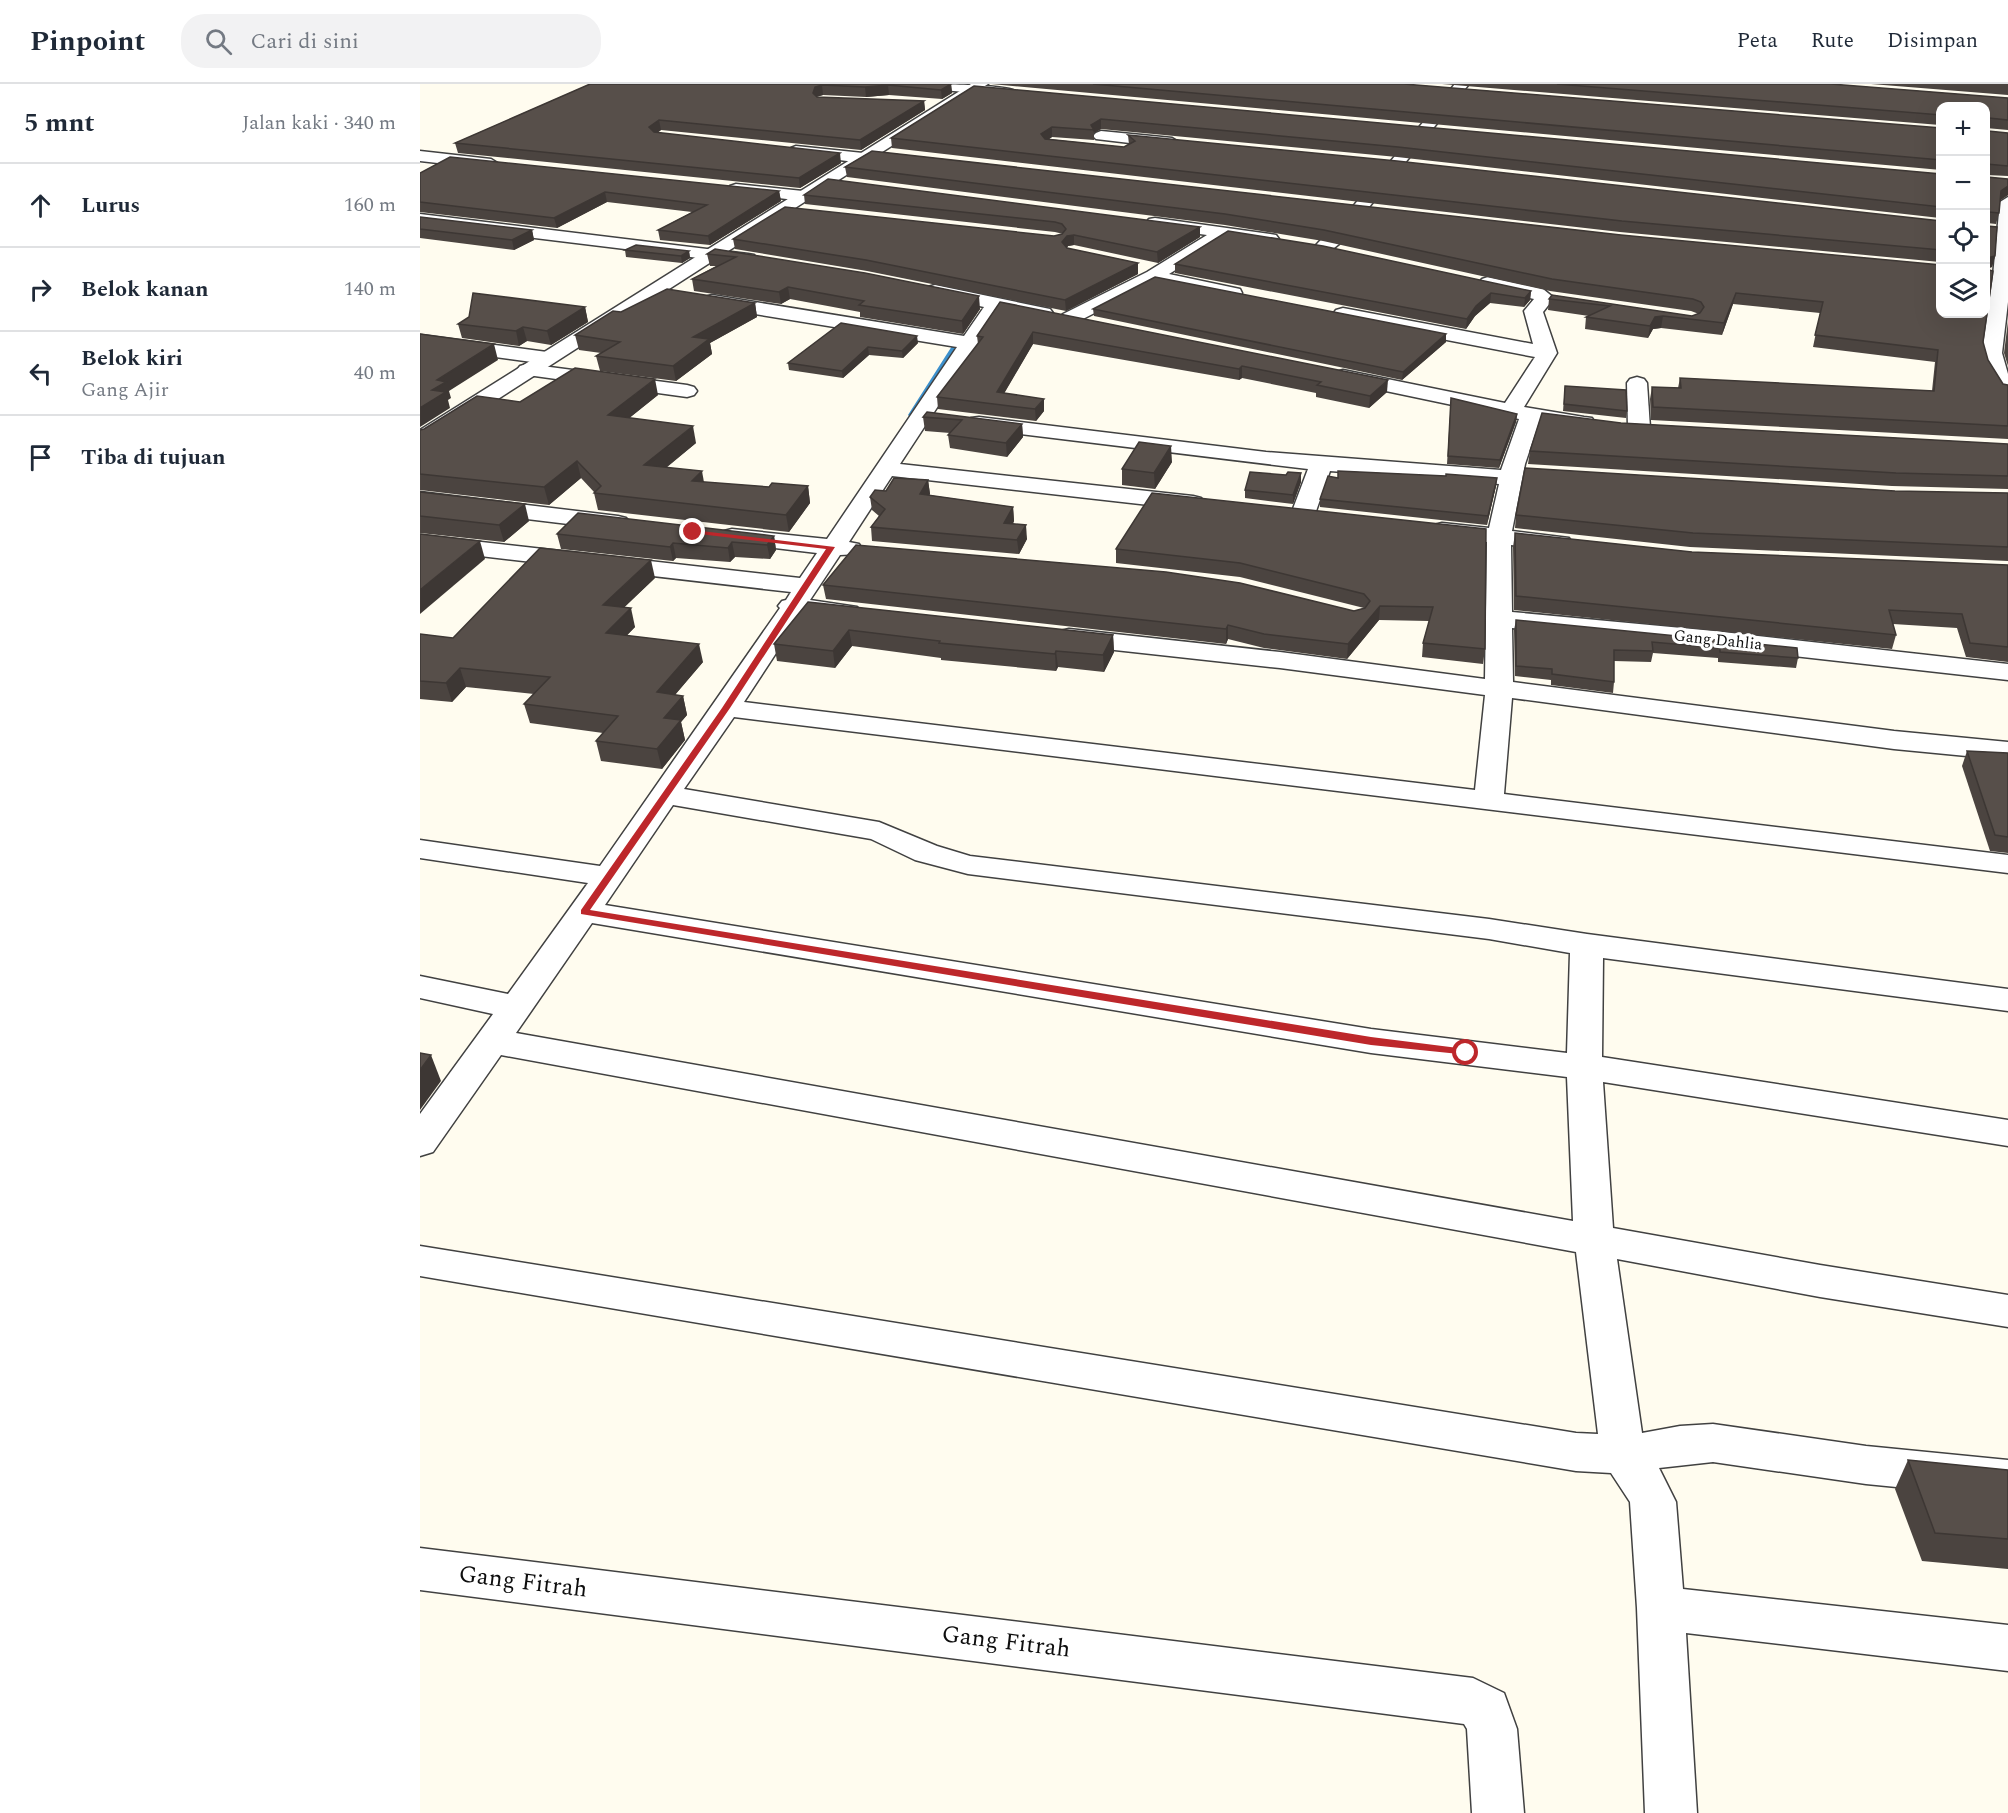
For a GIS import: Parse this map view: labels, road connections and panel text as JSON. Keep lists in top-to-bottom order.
{
  "streets": {
    "street": ["Gang Dahlia", "Gang Fitrah"]
  },
  "page": {
    "header": "Pinpoint",
    "search": "Cari di sini",
    "nav": ["Peta", "Rute", "Disimpan"],
    "heading": ["5 mnt", "Jalan kaki · 340 m"],
    "map_buttons": ["+", "−"],
    "list": [
      ["Lurus", "160 m"],
      ["Belok kanan", "140 m"],
      ["Belok kiri", "Gang Ajir", "40 m"],
      "Tiba di tujuan"
    ]
  }
}
